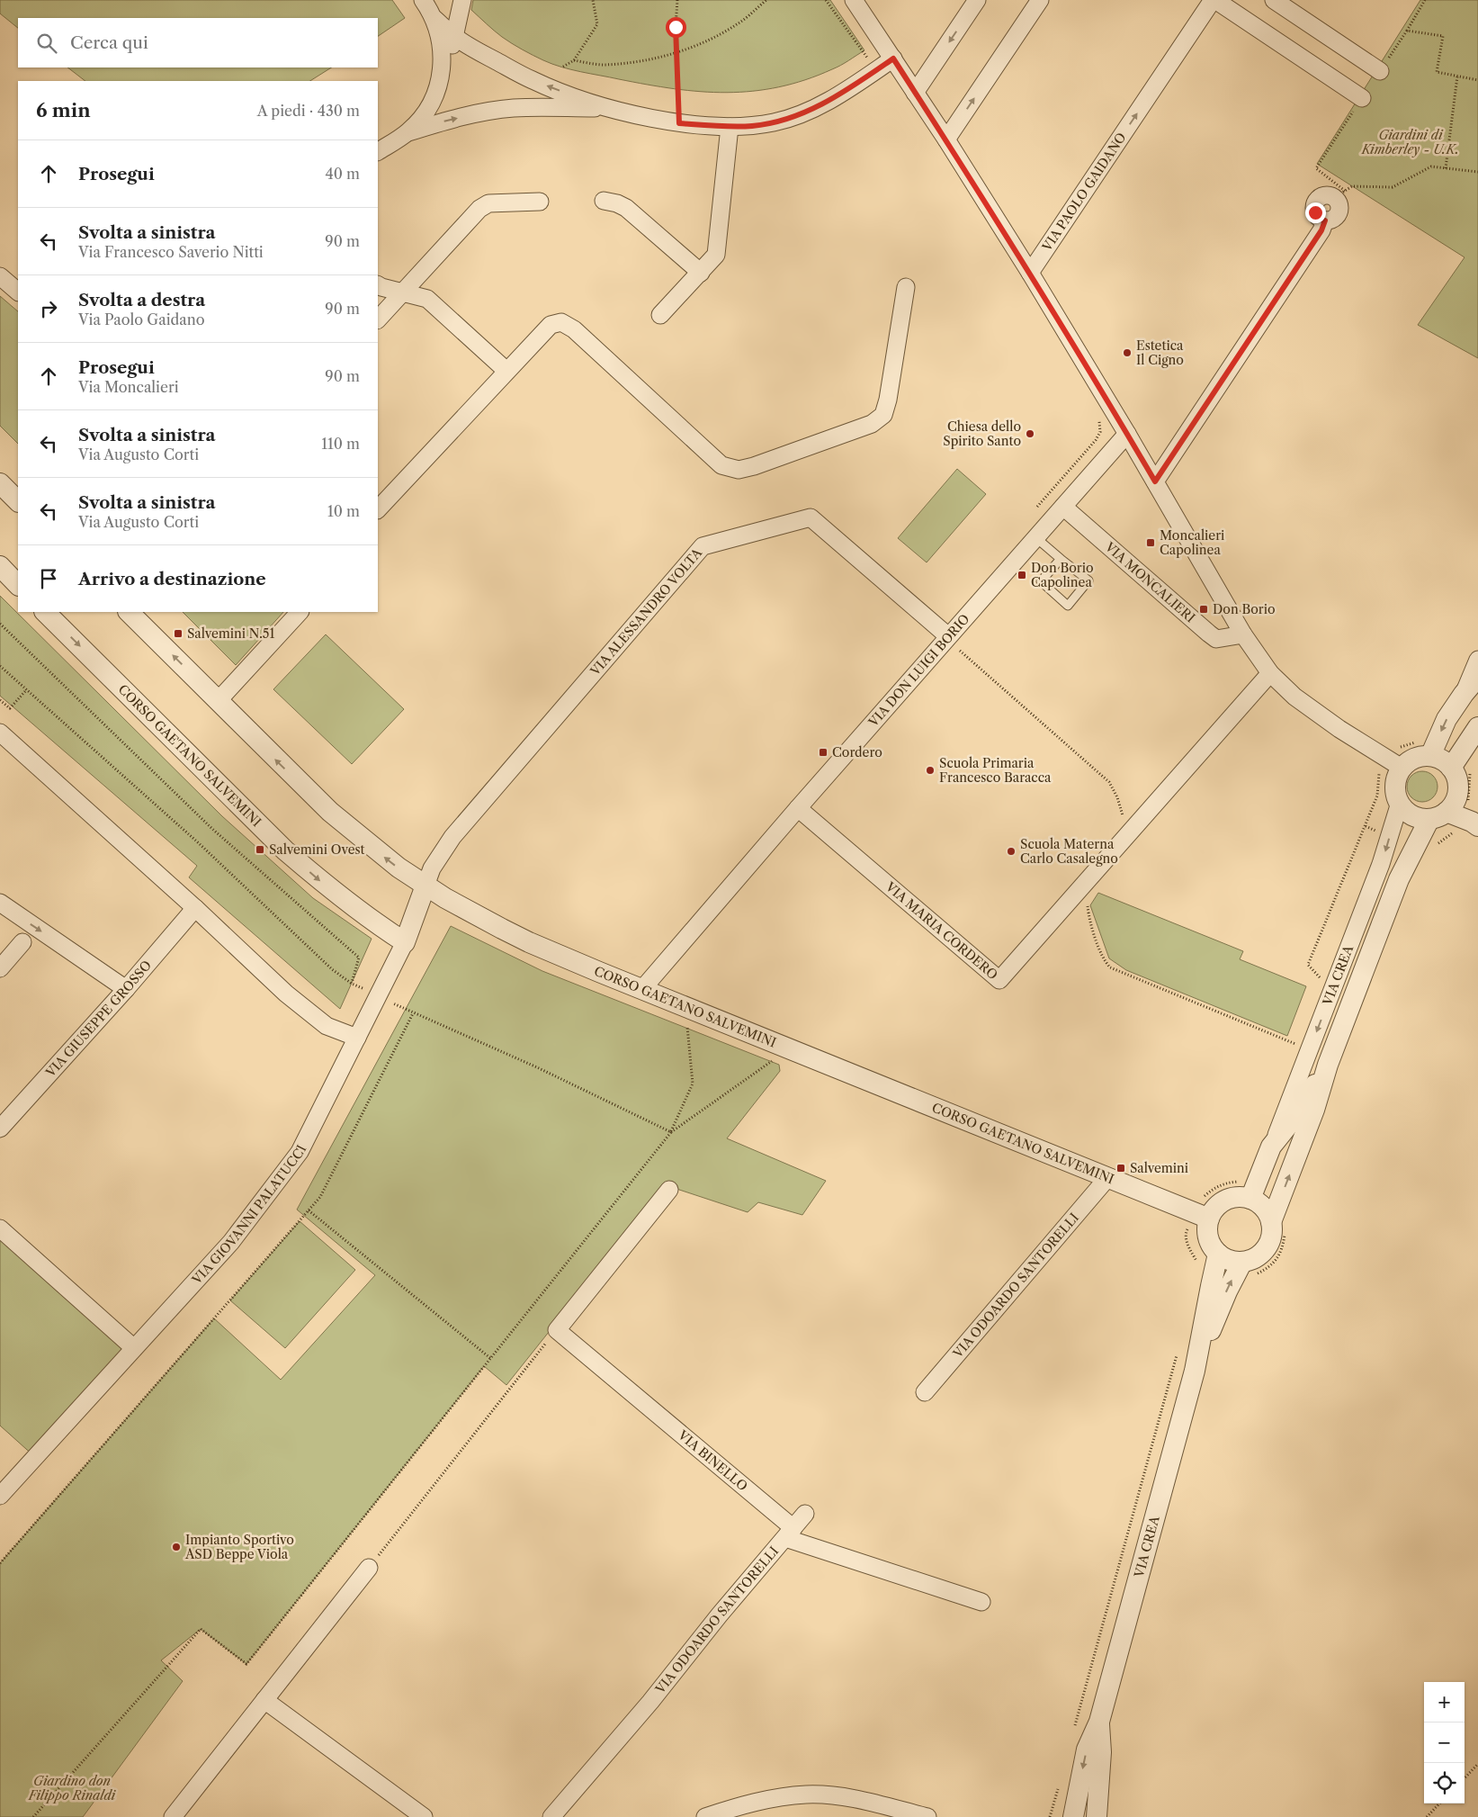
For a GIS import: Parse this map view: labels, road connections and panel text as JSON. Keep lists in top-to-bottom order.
{
  "streets": {
    "street": [
      "VIA PAOLO GAIDANO",
      "VIA MONCALIERI",
      "VIA ALESSANDRO VOLTA",
      "VIA DON LUIGI BORIO",
      "CORSO GAETANO SALVEMINI",
      "VIA MARIA CORDERO",
      "VIA CREA",
      "VIA GIUSEPPE GROSSO",
      "VIA GIOVANNI PALATUCCI",
      "VIA ODOARDO SANTORELLI",
      "VIA BINELLO"
    ]
  },
  "crossings": [
    ["VIA MONCALIERI", "VIA DON LUIGI BORIO"],
    ["VIA ALESSANDRO VOLTA", "VIA DON LUIGI BORIO"],
    ["VIA ALESSANDRO VOLTA", "CORSO GAETANO SALVEMINI"],
    ["VIA ALESSANDRO VOLTA", "VIA GIOVANNI PALATUCCI"],
    ["VIA DON LUIGI BORIO", "CORSO GAETANO SALVEMINI"],
    ["VIA DON LUIGI BORIO", "VIA MARIA CORDERO"],
    ["CORSO GAETANO SALVEMINI", "VIA CREA"],
    ["CORSO GAETANO SALVEMINI", "VIA GIOVANNI PALATUCCI"],
    ["CORSO GAETANO SALVEMINI", "VIA ODOARDO SANTORELLI"],
    ["VIA ODOARDO SANTORELLI", "VIA BINELLO"]
  ],
  "parks": ["Giardini di Kimberley - U.K.", "Giardino don Filippo Rinaldi"],
  "places": {
    "other": [
      "Estetica Il Cigno",
      "Chiesa dello Spirito Santo",
      "Scuola Primaria Francesco Baracca",
      "Scuola Materna Carlo Casalegno",
      "Impianto Sportivo ASD Beppe Viola"
    ],
    "transit": [
      "Moncalieri Capolinea",
      "Don Borio Capolinea",
      "Don Borio",
      "Salvemini N.51",
      "Cordero",
      "Salvemini Ovest",
      "Salvemini"
    ]
  },
  "page": {
    "search": "Cerca qui",
    "heading": ["6 min", "A piedi · 430 m"],
    "list": [
      ["Prosegui", "40 m"],
      ["Svolta a sinistra", "Via Francesco Saverio Nitti", "90 m"],
      ["Svolta a destra", "Via Paolo Gaidano", "90 m"],
      ["Prosegui", "Via Moncalieri", "90 m"],
      ["Svolta a sinistra", "Via Augusto Corti", "110 m"],
      ["Svolta a sinistra", "Via Augusto Corti", "10 m"],
      "Arrivo a destinazione"
    ],
    "map_buttons": ["+", "−"]
  }
}
